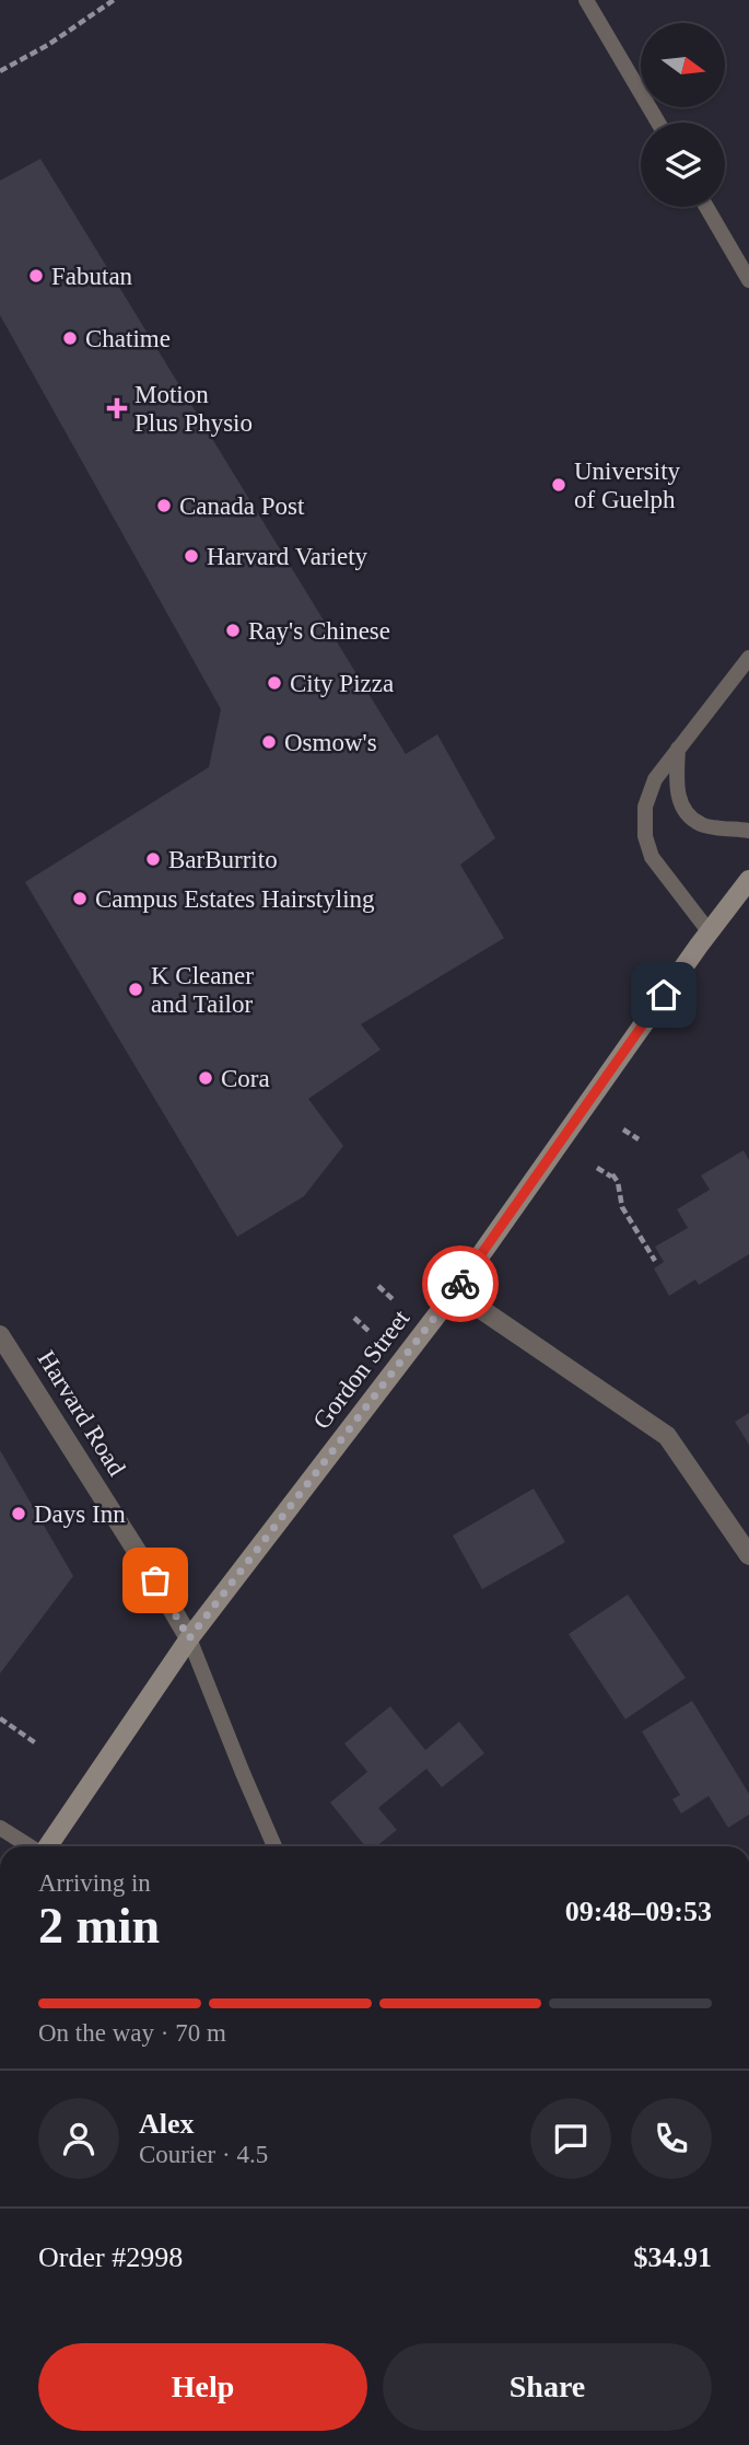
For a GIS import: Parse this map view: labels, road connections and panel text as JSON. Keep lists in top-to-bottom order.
{
  "streets": {
    "main road": ["Gordon Street"],
    "street": ["Harvard Road"]
  },
  "crossings": [
    ["Gordon Street", "Harvard Road"]
  ],
  "places": {
    "other": [
      "Fabutan",
      "Chatime",
      "University of Guelph",
      "Canada Post",
      "Harvard Variety",
      "Ray's Chinese",
      "City Pizza",
      "Osmow's",
      "BarBurrito",
      "Campus Estates Hairstyling",
      "K Cleaner and Tailor",
      "Cora",
      "Days Inn"
    ],
    "health": ["Motion Plus Physio"]
  },
  "north": "right",
  "page": {
    "heading": ["2 min", "Arriving in", "09:48–09:53"],
    "panel": [
      "Alex",
      "Courier · 4.5",
      "Order #2998",
      "$34.91"
    ],
    "bar": "On the way · 70 m",
    "buttons": ["Help", "Share"]
  }
}
